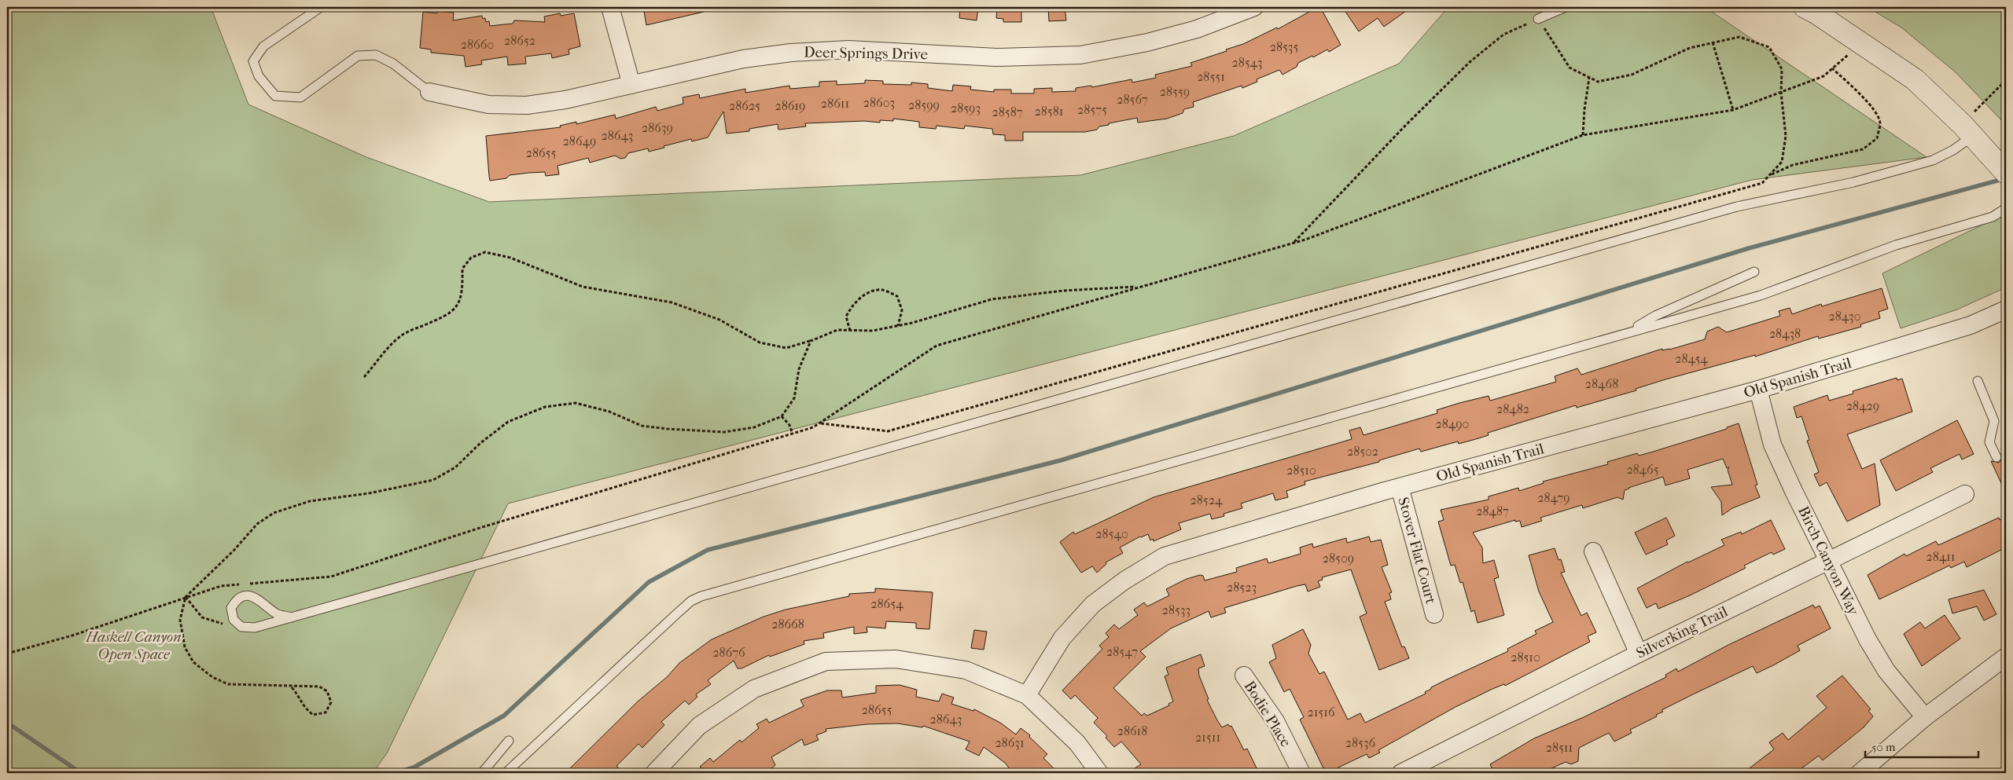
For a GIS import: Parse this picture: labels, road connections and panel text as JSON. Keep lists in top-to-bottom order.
{
  "streets": {
    "street": [
      "Deer Springs Drive",
      "Old Spanish Trail",
      "Stover Flat Court",
      "Birch Canyon Way",
      "Silverking Trail",
      "Bodie Place"
    ]
  },
  "crossings": [
    ["Old Spanish Trail", "Stover Flat Court"],
    ["Old Spanish Trail", "Birch Canyon Way"],
    ["Birch Canyon Way", "Silverking Trail"]
  ],
  "parks": ["Haskell Canyon Open Space"],
  "house_numbers": [
    "28652",
    "28660",
    "28535",
    "28543",
    "28551",
    "28559",
    "28567",
    "28603",
    "28611",
    "28599",
    "28625",
    "28619",
    "28593",
    "28575",
    "28581",
    "28587",
    "28639",
    "28643",
    "28649",
    "28655",
    "28430",
    "28438",
    "28454",
    "28468",
    "28429",
    "28482",
    "28490",
    "28502",
    "28465",
    "28510",
    "28479",
    "28524",
    "28487",
    "28540",
    "28411",
    "28509",
    "28523",
    "28654",
    "28533",
    "28668",
    "28547",
    "28676",
    "28510",
    "28655",
    "21516",
    "28643",
    "28618",
    "21511",
    "28631",
    "28536",
    "28511"
  ],
  "scale_bar": "50 m"
}
